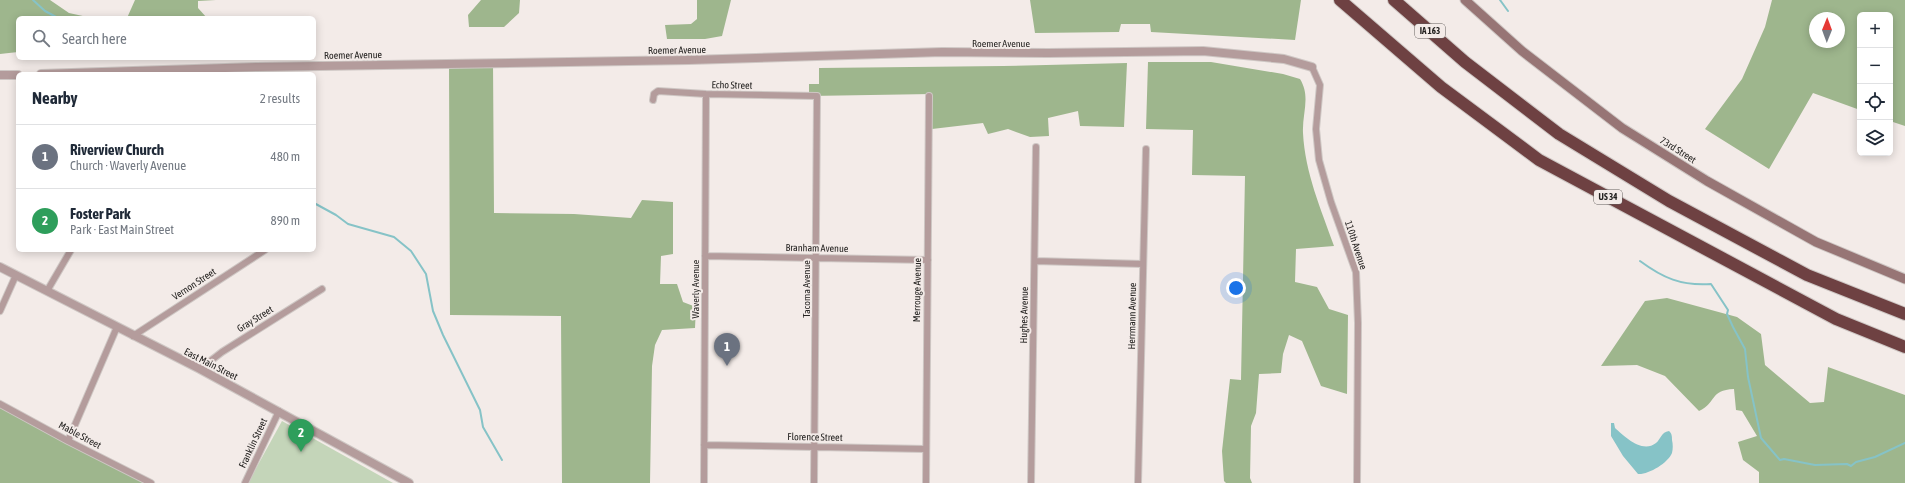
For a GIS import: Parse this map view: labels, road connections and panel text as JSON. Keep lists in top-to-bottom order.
{
  "streets": {
    "highway": ["IA 163", "US 34"],
    "main road": ["73rd Street"],
    "street": [
      "Roemer Avenue",
      "Echo Street",
      "110th Avenue",
      "Branham Avenue",
      "Vernon Street",
      "Waverly Avenue",
      "Tacoma Avenue",
      "Merrouge Avenue",
      "Hughes Avenue",
      "Herrmann Avenue",
      "Gray Street",
      "East Main Street",
      "Mable Street",
      "Florence Street",
      "Franklin Street"
    ]
  },
  "crossings": [
    ["Roemer Avenue", "110th Avenue"],
    ["Echo Street", "Waverly Avenue"],
    ["Echo Street", "Tacoma Avenue"],
    ["Branham Avenue", "Waverly Avenue"],
    ["Branham Avenue", "Tacoma Avenue"],
    ["Branham Avenue", "Merrouge Avenue"],
    ["Vernon Street", "East Main Street"],
    ["Waverly Avenue", "Florence Street"],
    ["Tacoma Avenue", "Florence Street"],
    ["Merrouge Avenue", "Florence Street"],
    ["Gray Street", "East Main Street"],
    ["East Main Street", "Franklin Street"]
  ],
  "north": "top",
  "page": {
    "map_buttons": ["+", "−"],
    "search": "Search here",
    "heading": ["Nearby", "2 results"],
    "list": [
      {
        "mark": "1",
        "name": "Riverview Church",
        "note": "Church · Waverly Avenue",
        "value": "480 m"
      },
      {
        "mark": "2",
        "name": "Foster Park",
        "note": "Park · East Main Street",
        "value": "890 m"
      }
    ],
    "pins": ["1", "2"]
  }
}
